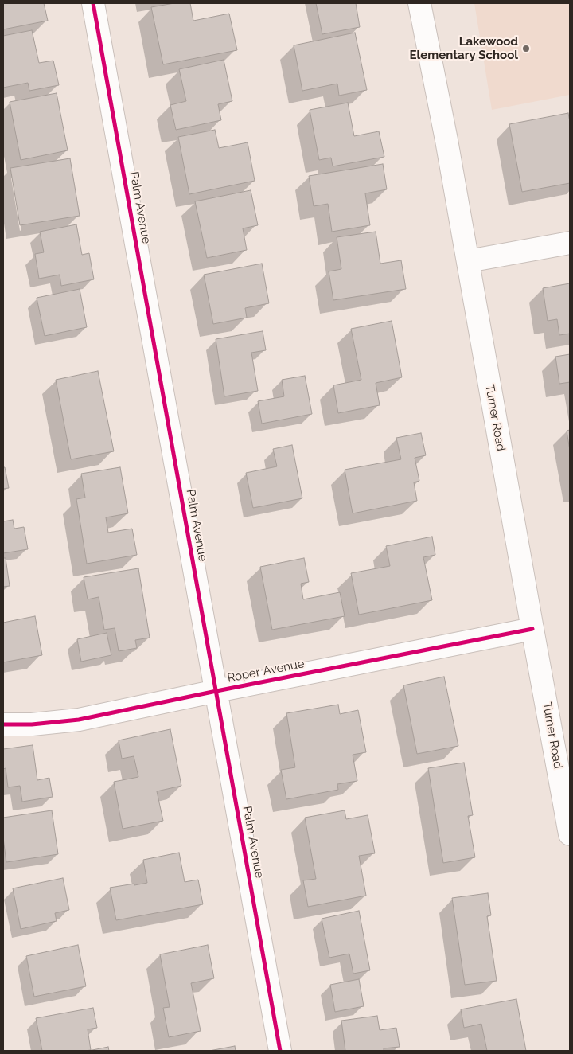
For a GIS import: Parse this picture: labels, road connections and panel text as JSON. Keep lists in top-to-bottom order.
{
  "streets": {
    "street": ["Palm Avenue", "Turner Road", "Roper Avenue"]
  },
  "crossings": [
    ["Palm Avenue", "Roper Avenue"],
    ["Turner Road", "Roper Avenue"]
  ],
  "places": ["Lakewood Elementary School"]
}
